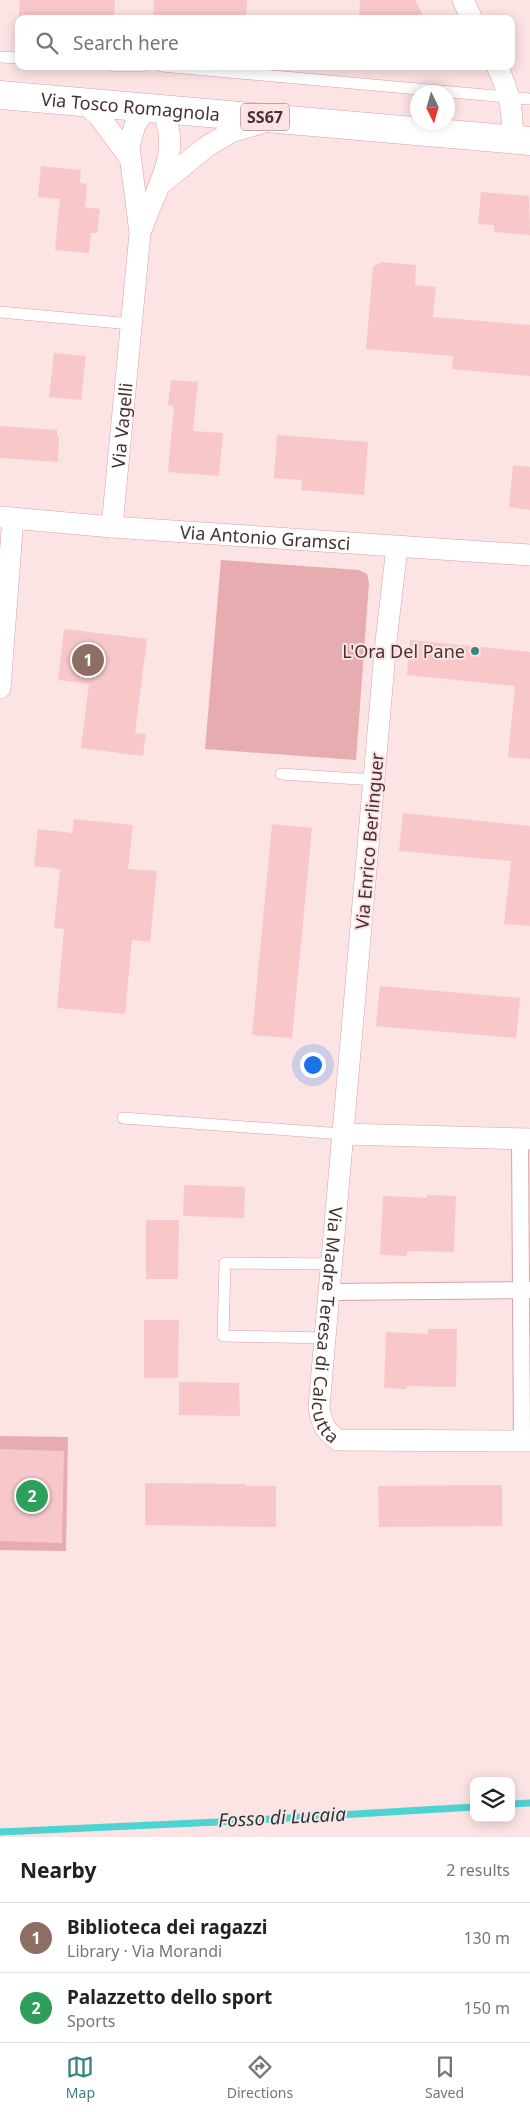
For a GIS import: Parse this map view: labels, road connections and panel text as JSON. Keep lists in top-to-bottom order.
{
  "streets": {
    "main road": ["Via Tosco Romagnola", "SS67"],
    "street": [
      "Via Vagelli",
      "Via Antonio Gramsci",
      "Via Enrico Berlinguer",
      "Via Madre Teresa di Calcutta"
    ]
  },
  "crossings": [
    ["Via Tosco Romagnola", "Via Vagelli"],
    ["Via Vagelli", "Via Antonio Gramsci"],
    ["Via Antonio Gramsci", "Via Enrico Berlinguer"],
    ["Via Enrico Berlinguer", "Via Madre Teresa di Calcutta"]
  ],
  "water": ["Fosso di Lucaia"],
  "places": ["L'Ora Del Pane"],
  "north": "bottom",
  "page": {
    "search": "Search here",
    "pins": ["1", "2"],
    "heading": ["Nearby", "2 results"],
    "list": [
      {
        "mark": "1",
        "name": "Biblioteca dei ragazzi",
        "note": "Library · Via Morandi",
        "value": "130 m"
      },
      {
        "mark": "2",
        "name": "Palazzetto dello sport",
        "note": "Sports",
        "value": "150 m"
      }
    ],
    "nav": ["Map", "Directions", "Saved"]
  }
}
